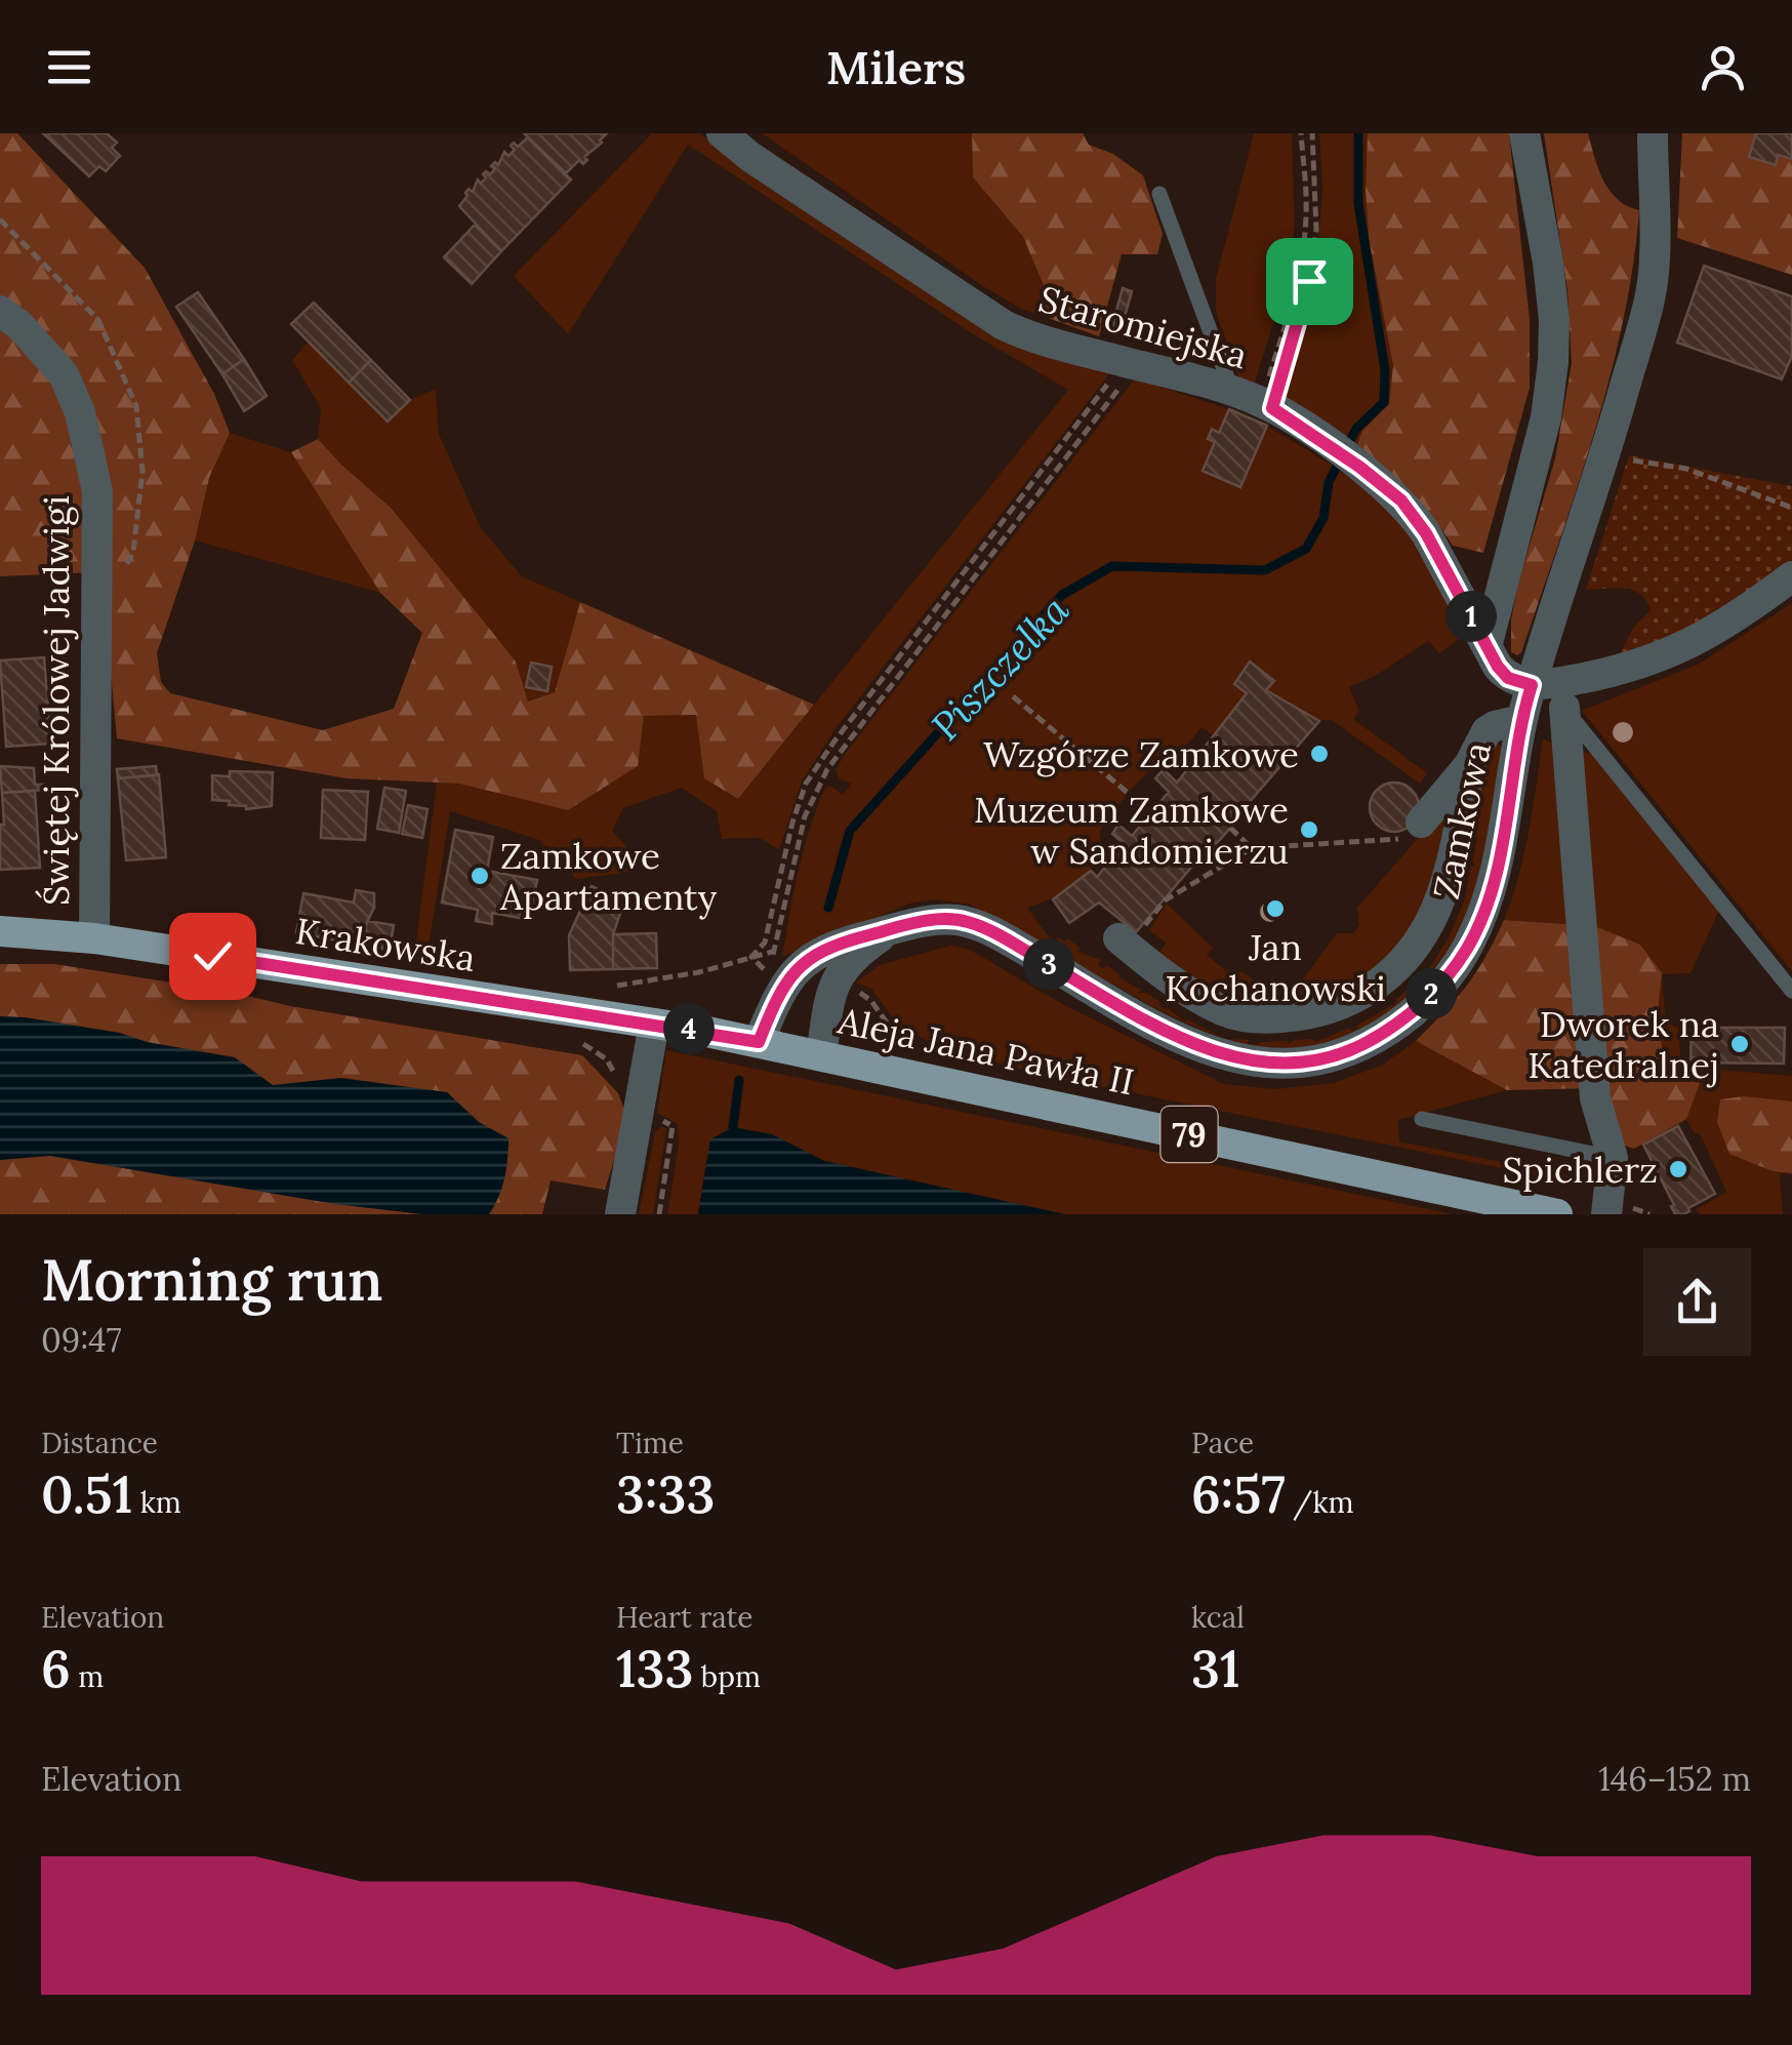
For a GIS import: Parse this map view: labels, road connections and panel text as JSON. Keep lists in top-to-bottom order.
{
  "streets": {
    "main road": ["Krakowska", "Aleja Jana Pawła II", "79"],
    "street": ["Staromiejska", "Świętej Królowej Jadwigi", "Zamkowa"]
  },
  "crossings": [
    ["Staromiejska", "Zamkowa"],
    ["Świętej Królowej Jadwigi", "Krakowska"],
    ["Zamkowa", "Krakowska"],
    ["Zamkowa", "Aleja Jana Pawła II"],
    ["Krakowska", "Aleja Jana Pawła II"]
  ],
  "water": ["Piszczelka"],
  "places": [
    "Wzgórze Zamkowe",
    "Muzeum Zamkowe w Sandomierzu",
    "Zamkowe Apartamenty",
    "Jan Kochanowski",
    "Dworek na Katedralnej",
    "Spichlerz"
  ],
  "page": {
    "header": "Milers",
    "pins": [
      "1",
      "3",
      "2",
      "4"
    ],
    "heading": ["Morning run", "09:47"],
    "stats": [
      ["Distance", "0.51 km"],
      ["Time", "3:33"],
      ["Pace", "6:57 /km"],
      ["Elevation", "6 m"],
      ["Heart rate", "133 bpm"],
      ["kcal", "31"]
    ],
    "chart": ["Elevation", "146–152 m"]
  }
}
